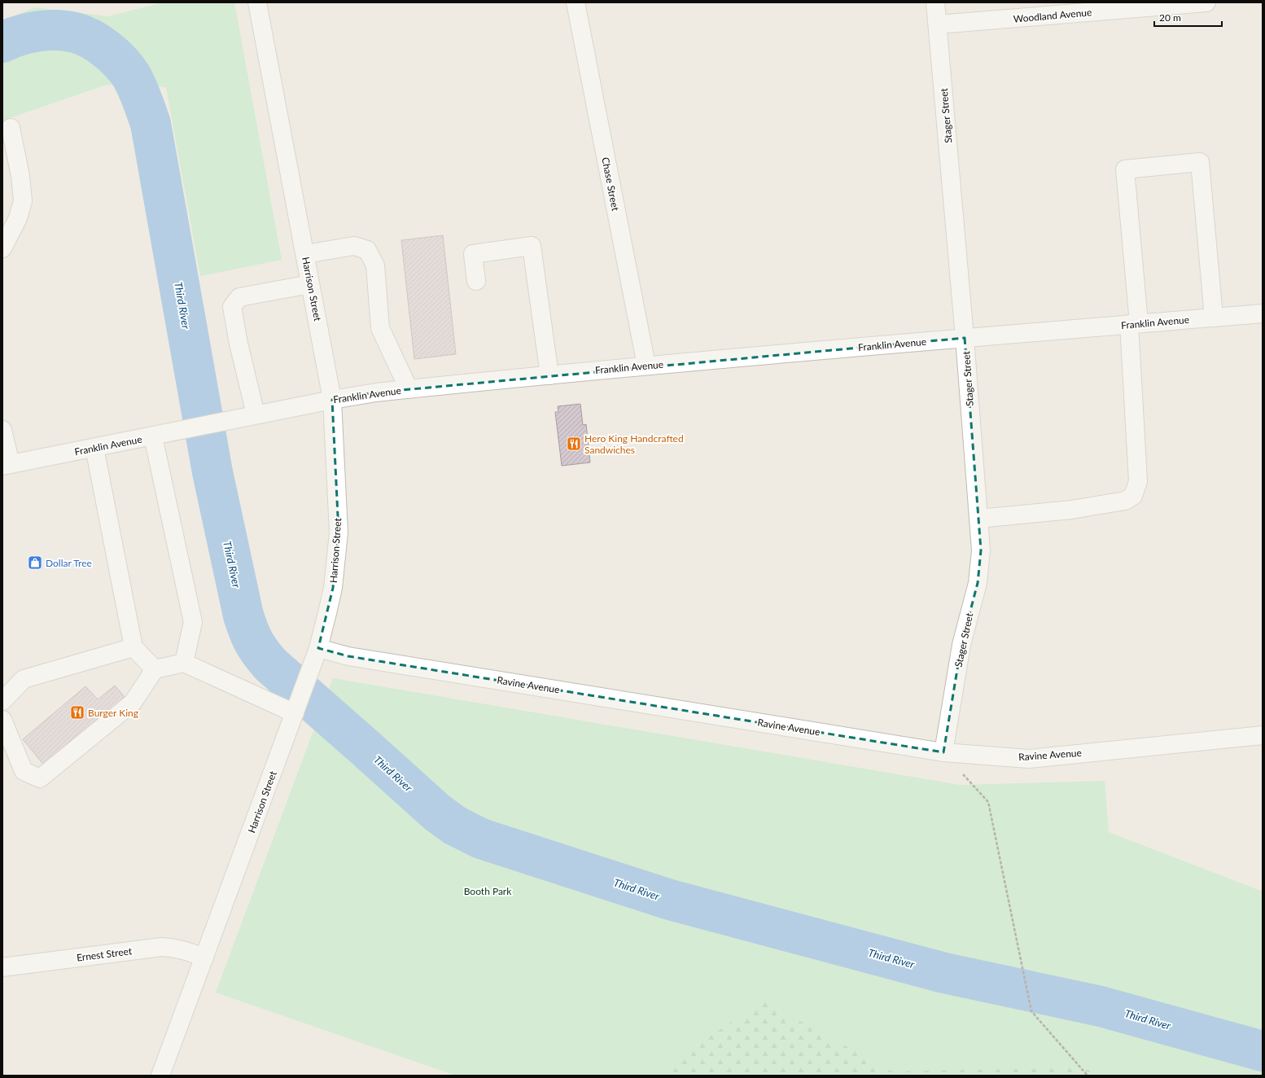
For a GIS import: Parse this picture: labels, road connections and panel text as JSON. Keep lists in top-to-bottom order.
{
  "streets": {
    "street": [
      "Woodland Avenue",
      "Stager Street",
      "Chase Street",
      "Harrison Street",
      "Franklin Avenue",
      "Ravine Avenue",
      "Ernest Street"
    ]
  },
  "crossings": [
    ["Woodland Avenue", "Stager Street"],
    ["Stager Street", "Franklin Avenue"],
    ["Stager Street", "Ravine Avenue"],
    ["Chase Street", "Franklin Avenue"],
    ["Harrison Street", "Franklin Avenue"],
    ["Harrison Street", "Ravine Avenue"],
    ["Harrison Street", "Ernest Street"]
  ],
  "water": ["Third River"],
  "parks": ["Booth Park"],
  "places": {
    "restaurant": ["Hero King Handcrafted Sandwiches", "Burger King"],
    "shop": ["Dollar Tree"]
  },
  "scale_bar": "20 m"
}
